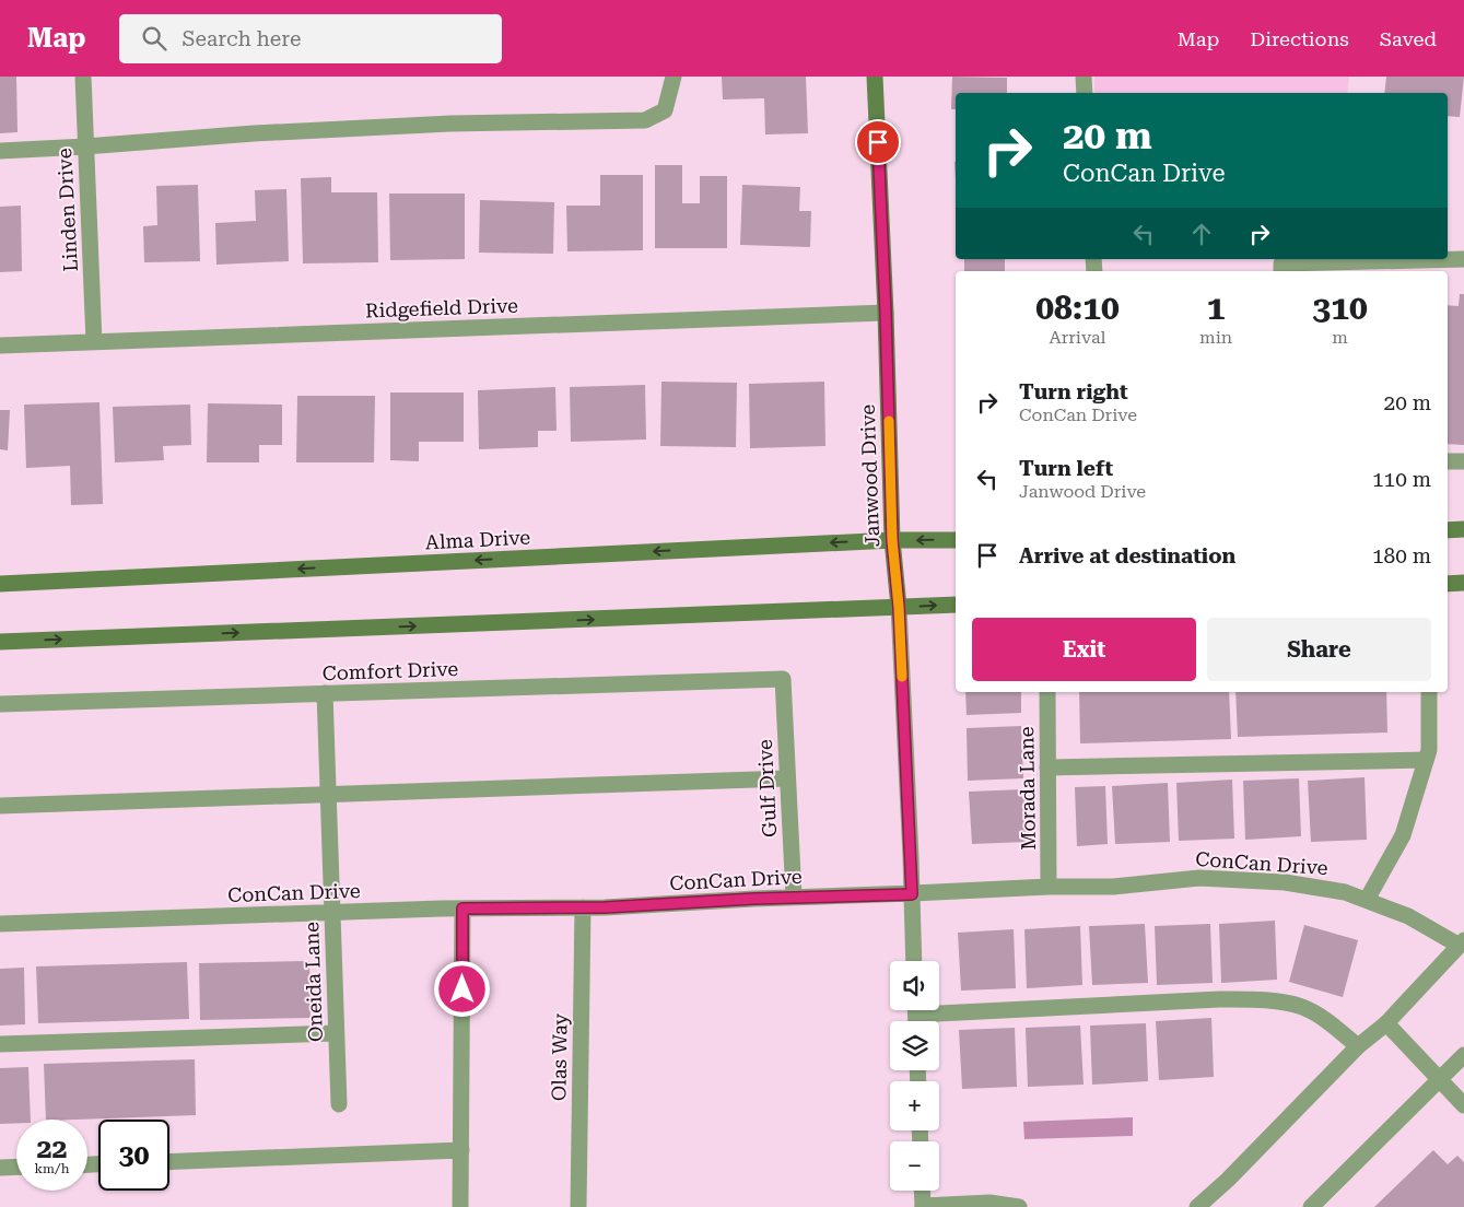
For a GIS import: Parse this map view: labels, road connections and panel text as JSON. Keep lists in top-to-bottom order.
{
  "streets": {
    "main road": ["Janwood Drive", "Alma Drive"],
    "street": [
      "Linden Drive",
      "Ridgefield Drive",
      "Comfort Drive",
      "Gulf Drive",
      "Morada Lane",
      "ConCan Drive",
      "Oneida Lane",
      "Olas Way"
    ]
  },
  "crossings": [
    ["Linden Drive", "Ridgefield Drive"],
    ["Ridgefield Drive", "Janwood Drive"],
    ["Janwood Drive", "Alma Drive"],
    ["Janwood Drive", "ConCan Drive"],
    ["Comfort Drive", "Gulf Drive"],
    ["Comfort Drive", "Oneida Lane"],
    ["Gulf Drive", "ConCan Drive"],
    ["Morada Lane", "ConCan Drive"],
    ["ConCan Drive", "Oneida Lane"],
    ["ConCan Drive", "Olas Way"]
  ],
  "page": {
    "header": "Map",
    "search": "Search here",
    "nav": ["Map", "Directions", "Saved"],
    "turn": ["20 m", "ConCan Drive"],
    "eta": [
      "08:10",
      "Arrival",
      "1",
      "min",
      "310",
      "m"
    ],
    "list": [
      {
        "name": "Turn right",
        "note": "ConCan Drive",
        "value": "20 m"
      },
      {
        "name": "Turn left",
        "note": "Janwood Drive",
        "value": "110 m"
      },
      {
        "name": "Arrive at destination",
        "value": "180 m"
      }
    ],
    "buttons": ["Exit", "Share"],
    "map_buttons": ["+", "−"],
    "speed": "22 km/h",
    "limit": "30"
  }
}
